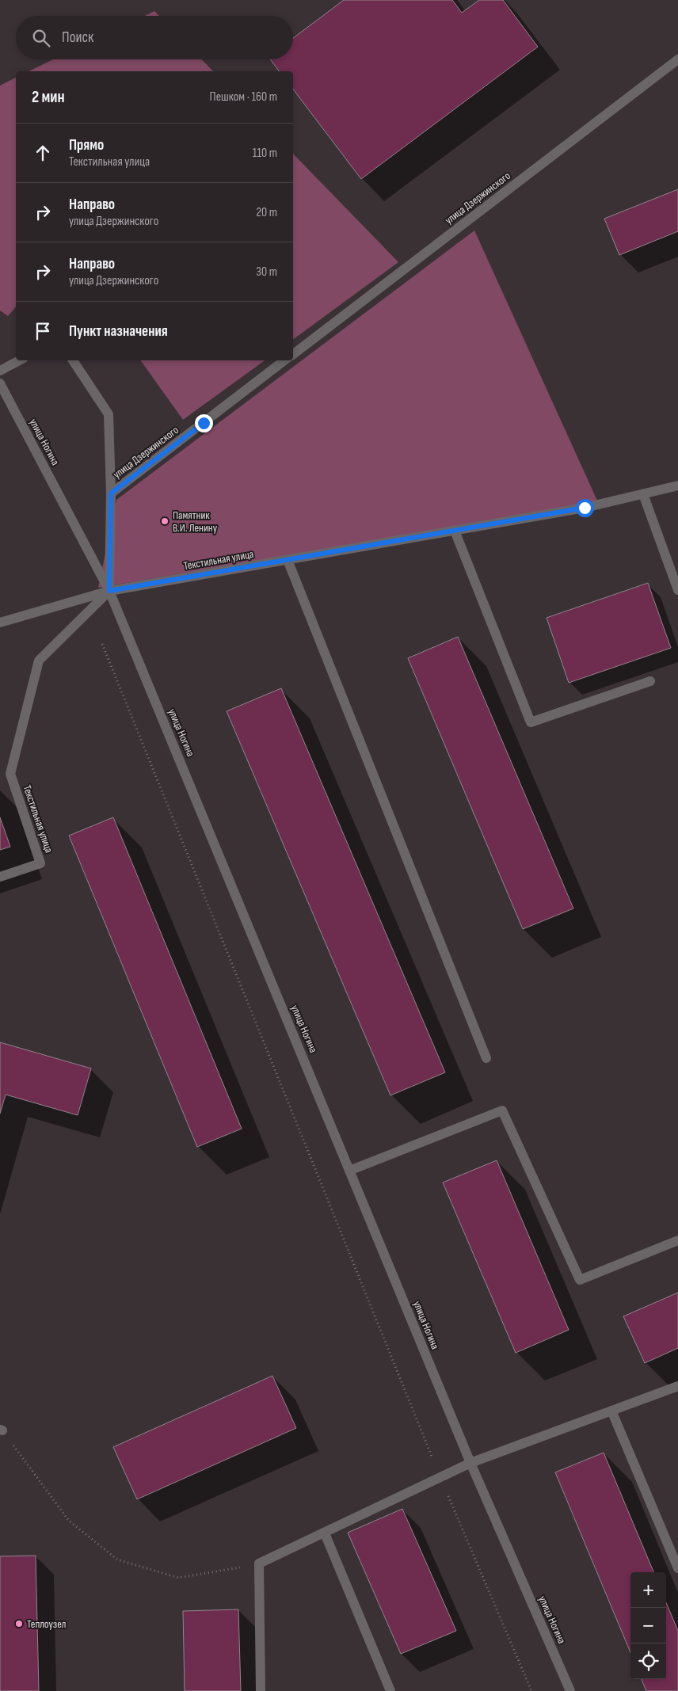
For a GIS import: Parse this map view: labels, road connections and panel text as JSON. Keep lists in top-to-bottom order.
{
  "streets": {
    "street": ["улица Дзержинского", "улица Ногина", "Текстильная улица"]
  },
  "crossings": [
    ["улица Дзержинского", "улица Ногина"],
    ["улица Дзержинского", "Текстильная улица"],
    ["улица Ногина", "Текстильная улица"]
  ],
  "places": ["Памятник В.И. Ленину", "Теплоузел"],
  "page": {
    "search": "Поиск",
    "heading": ["2 мин", "Пешком · 160 m"],
    "list": [
      ["Прямо", "Текстильная улица", "110 m"],
      ["Направо", "улица Дзержинского", "20 m"],
      ["Направо", "улица Дзержинского", "30 m"],
      "Пункт назначения"
    ],
    "map_buttons": ["+", "−"]
  }
}
